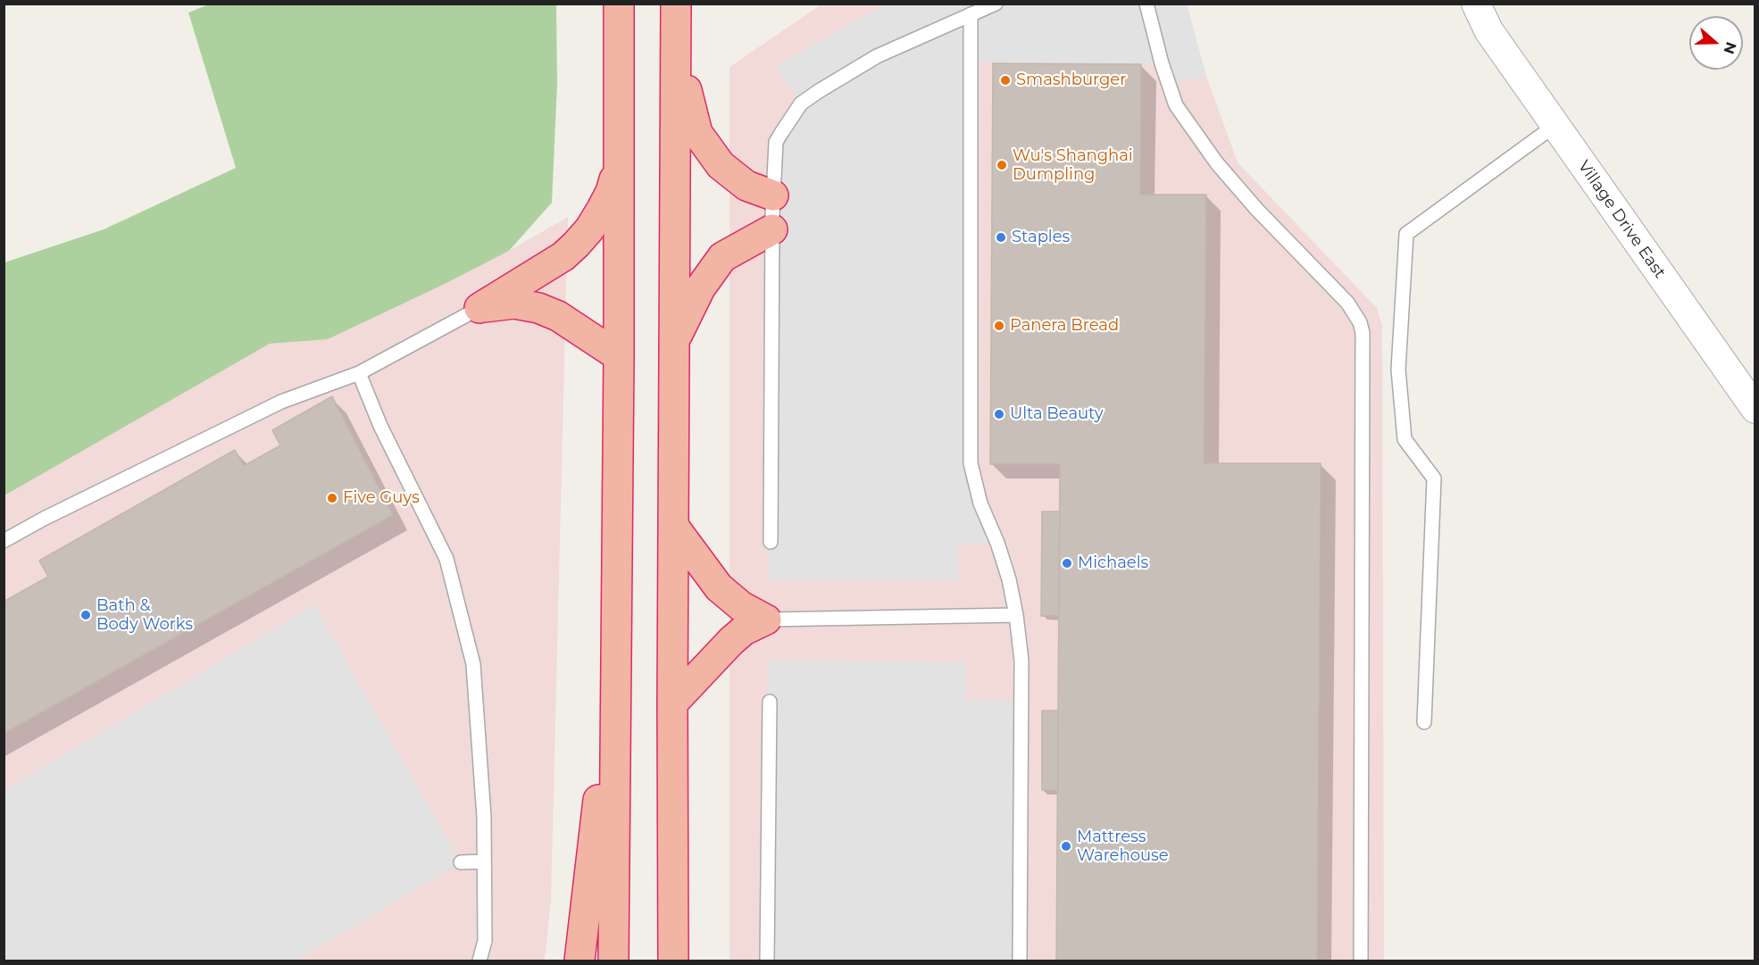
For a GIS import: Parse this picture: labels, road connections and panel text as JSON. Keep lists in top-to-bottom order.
{
  "streets": {
    "street": ["Village Drive East"]
  },
  "places": [
    "Smashburger",
    "Wu's Shanghai Dumpling",
    "Staples",
    "Panera Bread",
    "Ulta Beauty",
    "Five Guys",
    "Michaels",
    "Bath & Body Works",
    "Mattress Warehouse"
  ],
  "north": "right"
}
